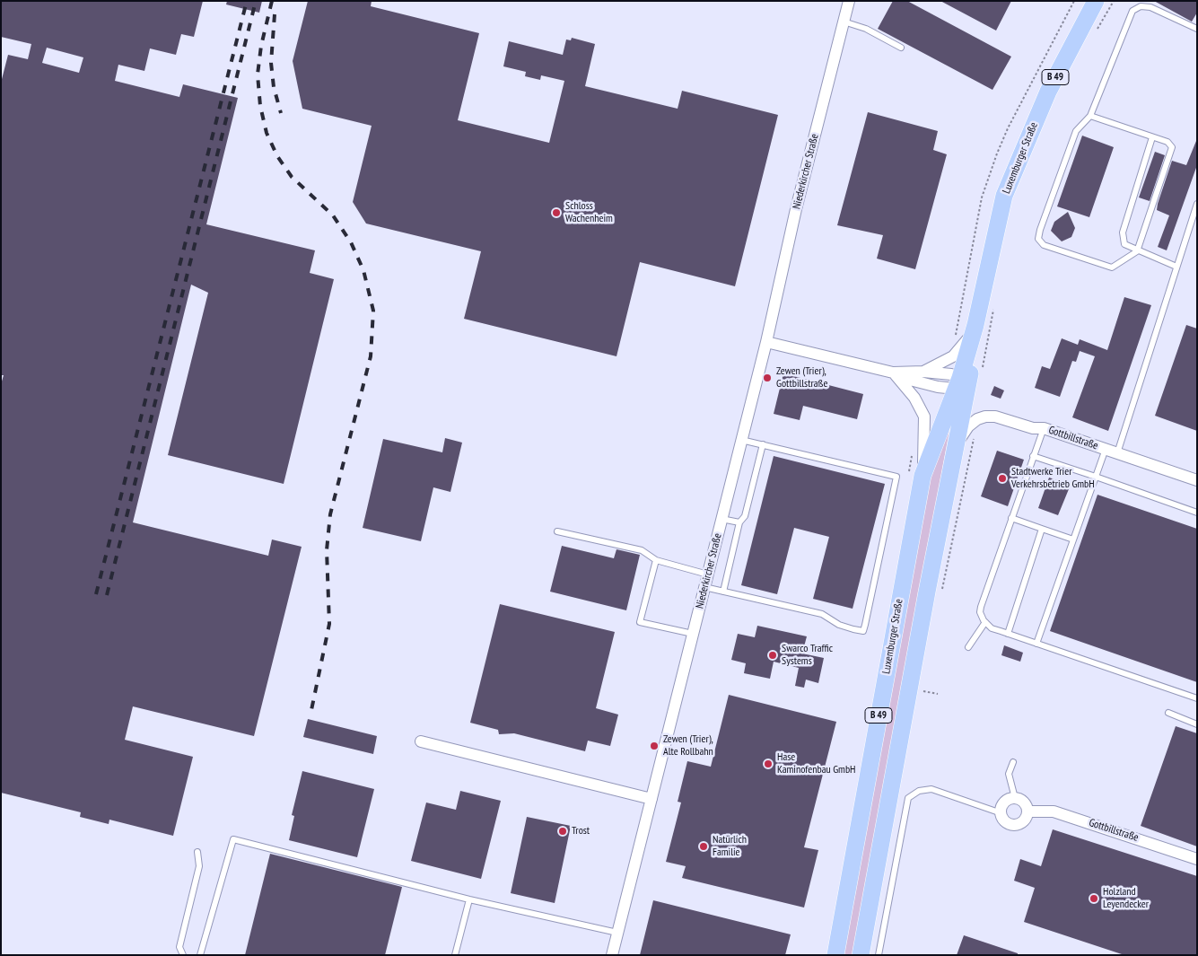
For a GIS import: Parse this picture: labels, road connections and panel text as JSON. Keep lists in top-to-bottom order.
{
  "streets": {
    "main road": ["B 49", "Luxemburger Straße"],
    "street": ["Niederkircher Straße", "Gottbillstraße"]
  },
  "crossings": [
    ["Luxemburger Straße", "Gottbillstraße"]
  ],
  "places": [
    "Schloss Wachenheim",
    "Zewen (Trier), Gottbillstraße",
    "Stadtwerke Trier Verkehrsbetrieb GmbH",
    "Swarco Traffic Systems",
    "Zewen (Trier), Alte Rollbahn",
    "Hase Kaminofenbau GmbH",
    "Trost",
    "Natürlich Familie",
    "Holzland Leyendecker"
  ]
}
